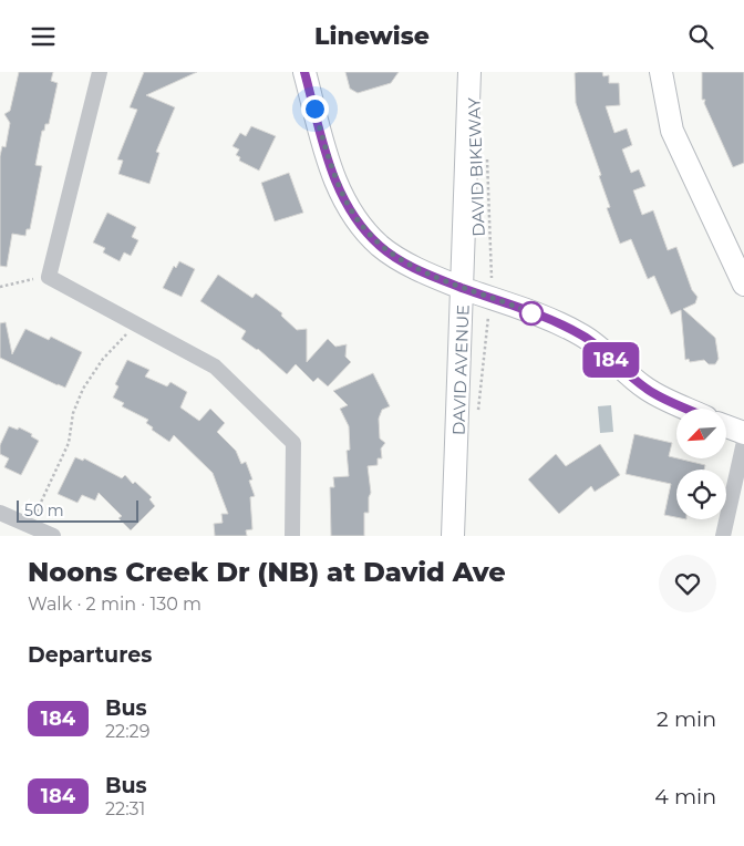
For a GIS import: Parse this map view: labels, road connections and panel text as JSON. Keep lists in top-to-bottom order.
{
  "streets": {
    "street": ["DAVID AVENUE"],
    "path": ["DAVID BIKEWAY"]
  },
  "lines": ["bus line 184"],
  "scale_bar": "50 m",
  "north": "bottom left",
  "page": {
    "header": "Linewise",
    "on_map": "184",
    "scale": "50 m",
    "heading": [
      ["Noons Creek Dr (NB) at David Ave", "Walk · 2 min · 130 m"],
      "Departures"
    ],
    "list": [
      {
        "mark": "184",
        "name": "Bus",
        "note": "22:29",
        "value": "2 min"
      },
      {
        "mark": "184",
        "name": "Bus",
        "note": "22:31",
        "value": "4 min"
      }
    ]
  }
}
